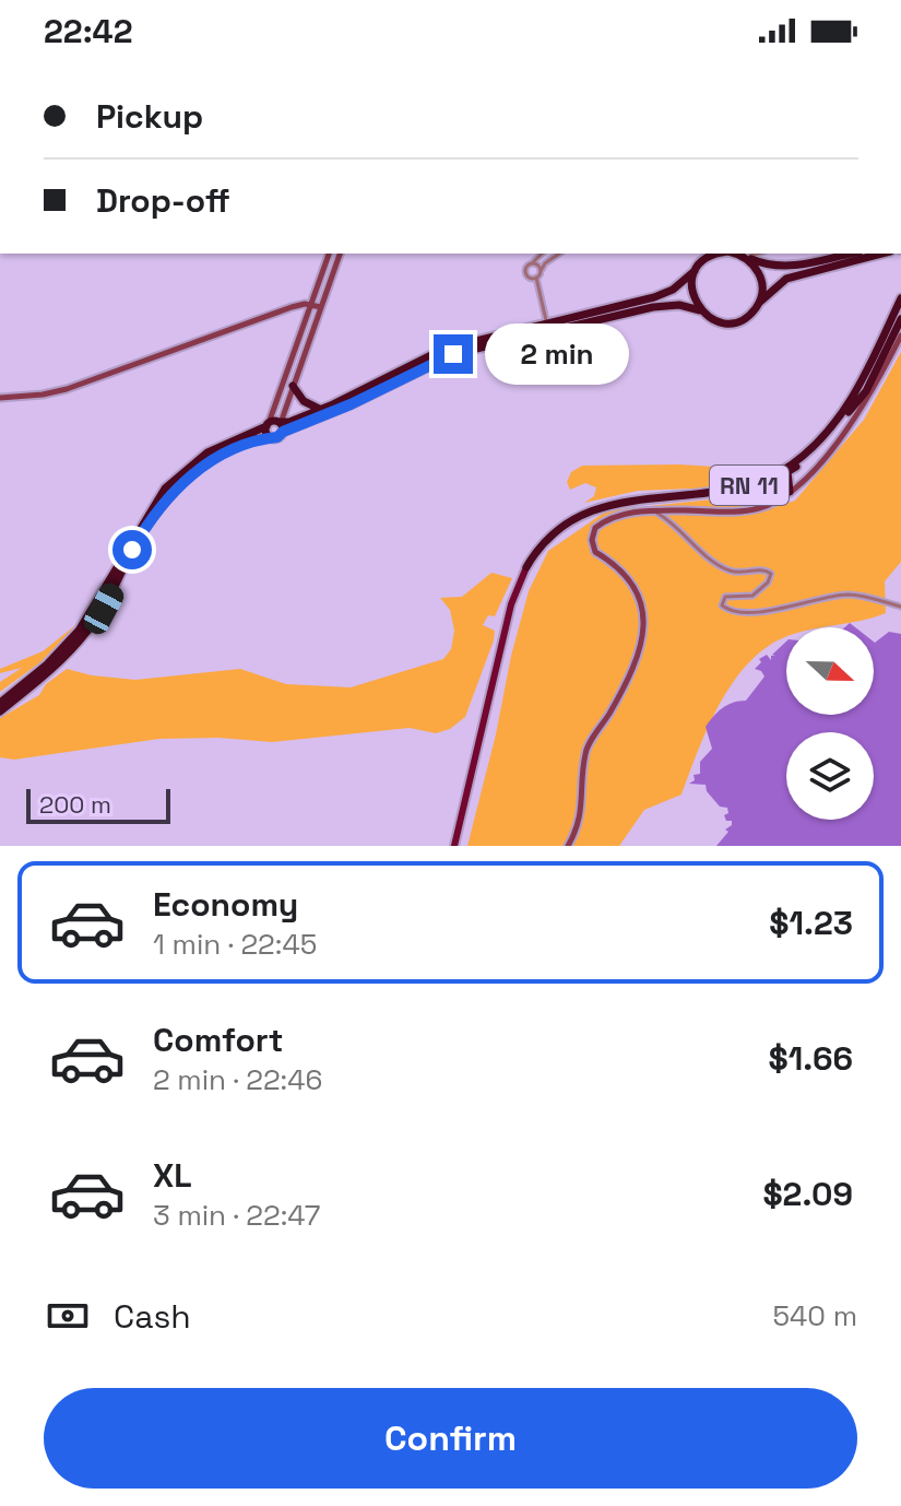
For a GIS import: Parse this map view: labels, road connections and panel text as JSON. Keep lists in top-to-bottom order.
{
  "streets": {
    "highway": ["RN 11"]
  },
  "scale_bar": "200 m",
  "north": "right",
  "page": {
    "status": "22:42",
    "banner": ["Pickup", "Drop-off"],
    "bubble": "2 min",
    "scale": "200 m",
    "list": [
      {
        "name": "Economy",
        "note": "1 min · 22:45",
        "value": "$1.23"
      },
      {
        "name": "Comfort",
        "note": "2 min · 22:46",
        "value": "$1.66"
      },
      {
        "name": "XL",
        "note": "3 min · 22:47",
        "value": "$2.09"
      }
    ],
    "pay": ["Cash", "540 m"],
    "buttons": "Confirm"
  }
}
